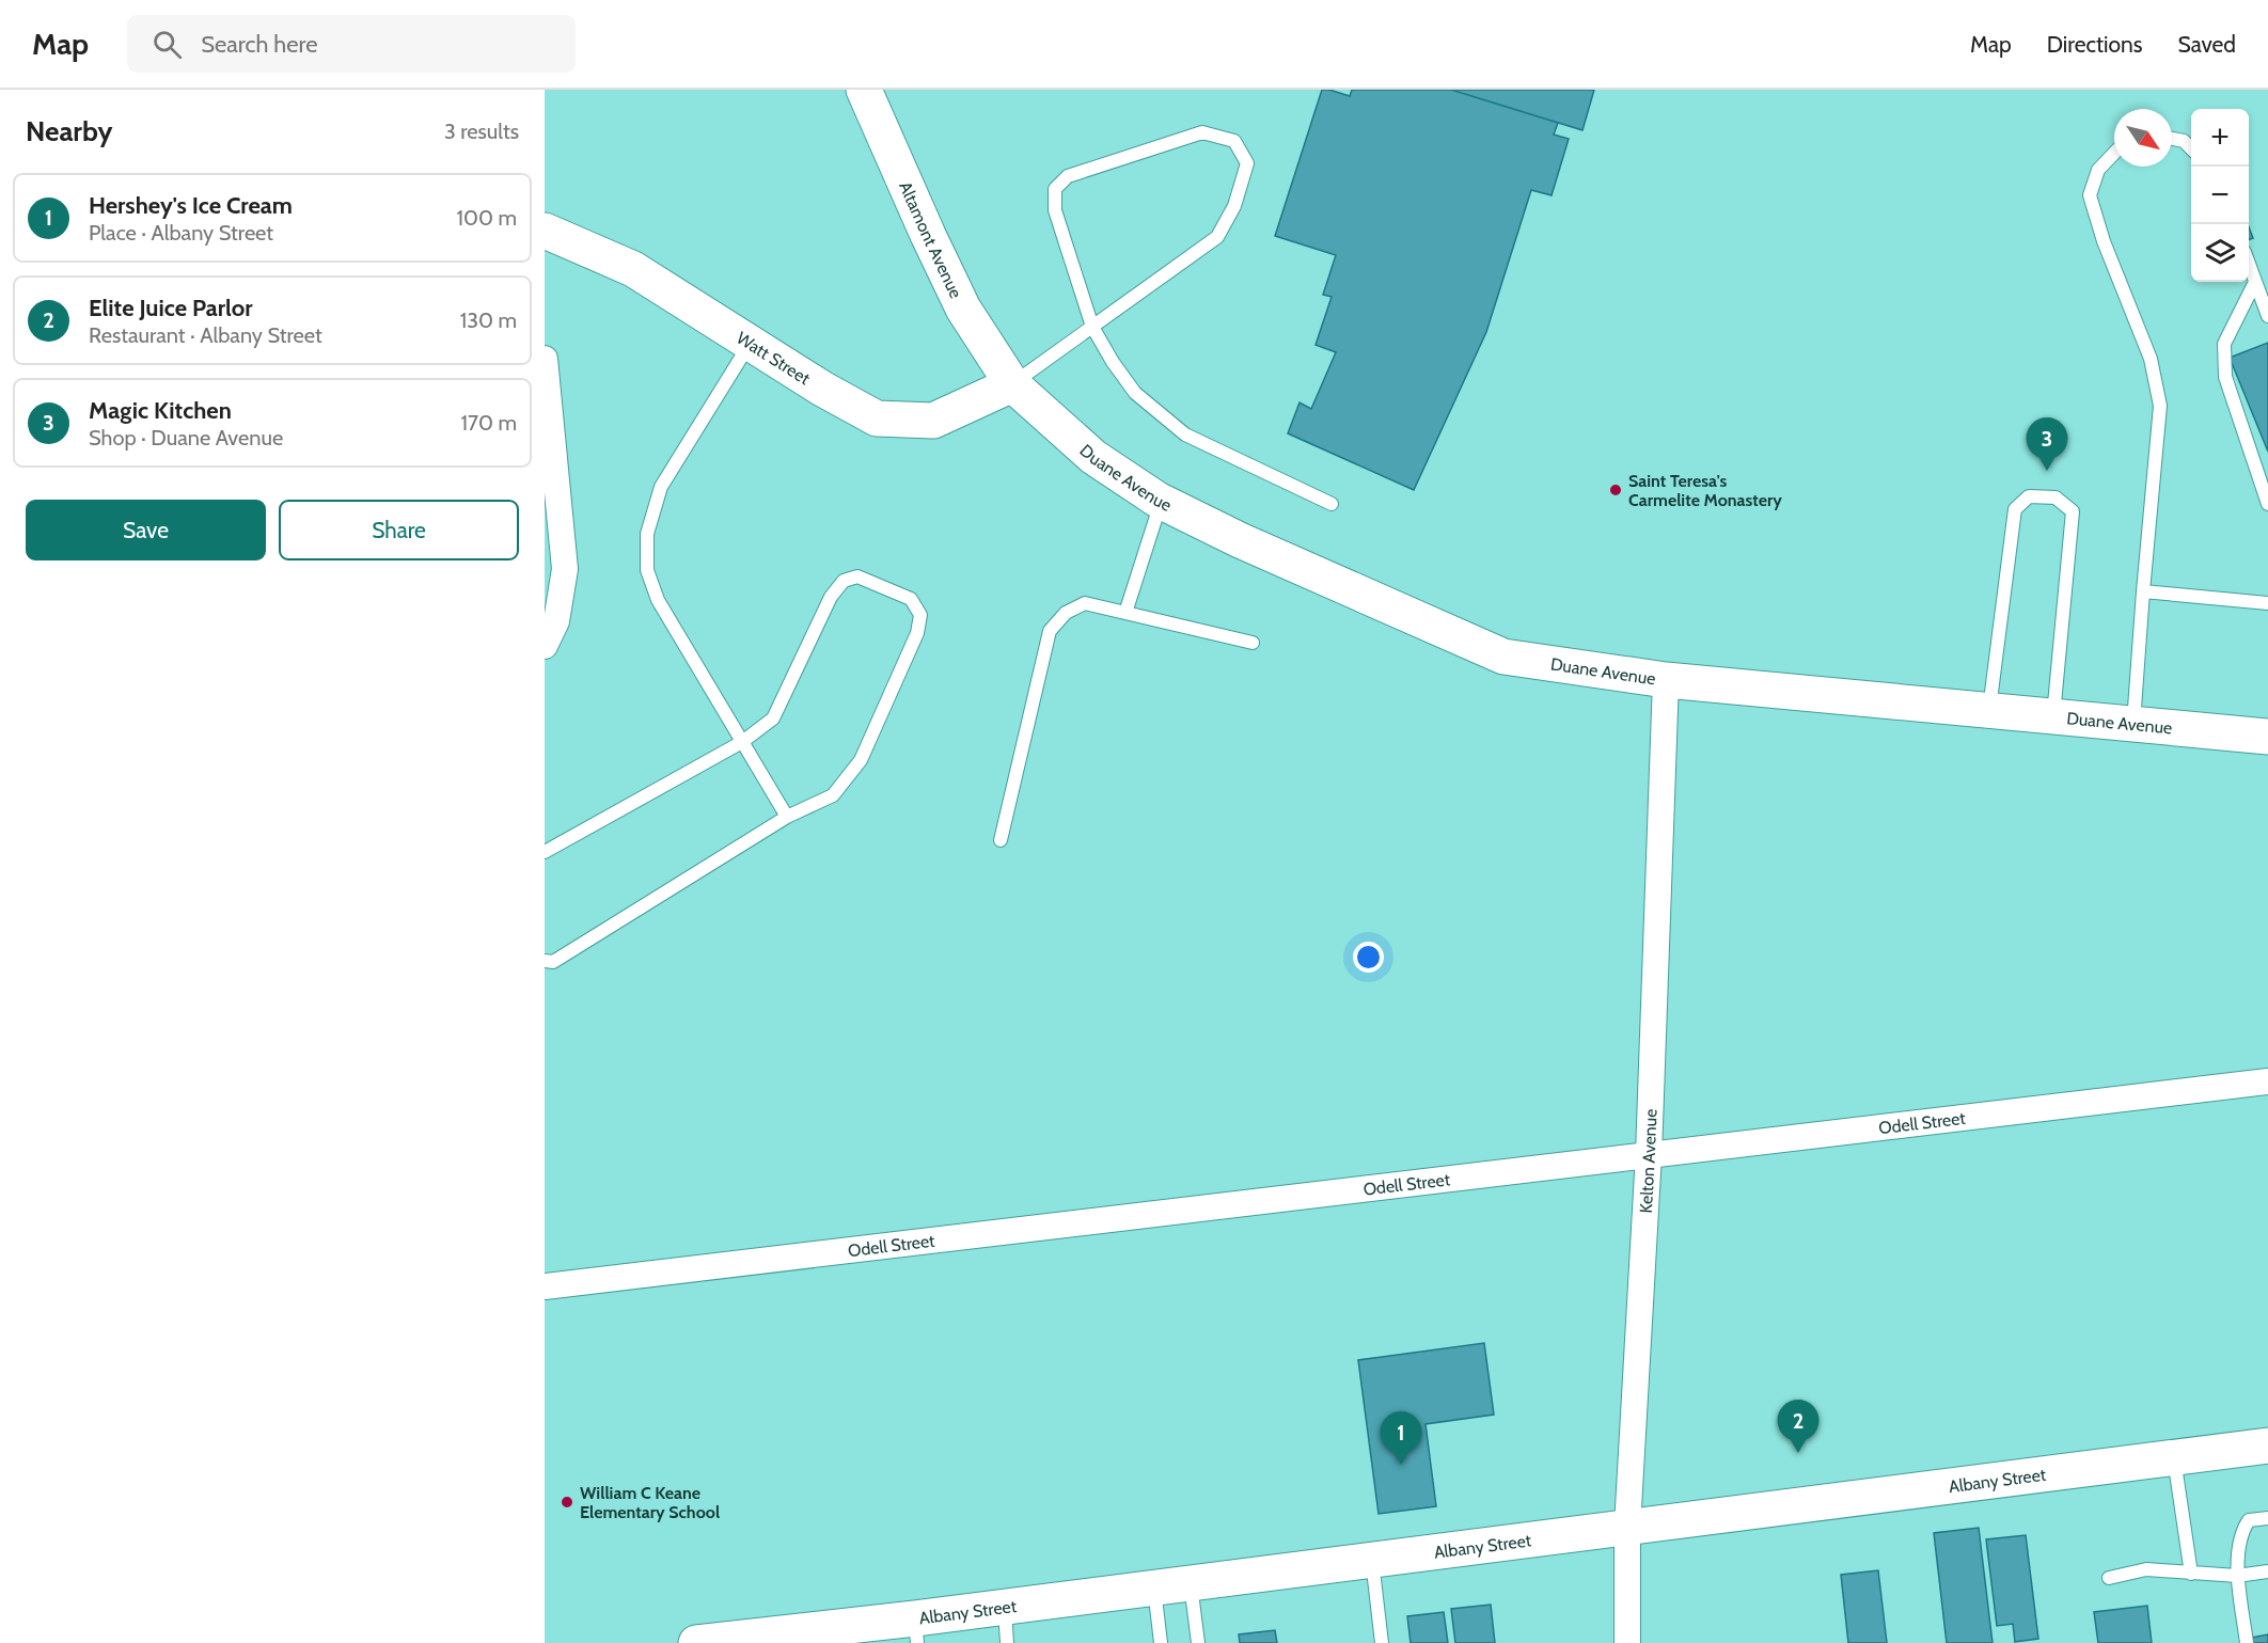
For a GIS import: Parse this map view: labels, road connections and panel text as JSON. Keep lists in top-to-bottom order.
{
  "streets": {
    "street": [
      "Altamont Avenue",
      "Watt Street",
      "Duane Avenue",
      "Odell Street",
      "Kelton Avenue",
      "Albany Street"
    ]
  },
  "crossings": [
    ["Altamont Avenue", "Watt Street"],
    ["Altamont Avenue", "Duane Avenue"],
    ["Watt Street", "Duane Avenue"],
    ["Duane Avenue", "Kelton Avenue"],
    ["Odell Street", "Kelton Avenue"],
    ["Kelton Avenue", "Albany Street"]
  ],
  "places": ["Saint Teresa's Carmelite Monastery", "William C Keane Elementary School"],
  "north": "bottom right",
  "page": {
    "header": "Map",
    "search": "Search here",
    "nav": ["Map", "Directions", "Saved"],
    "heading": ["Nearby", "3 results"],
    "map_buttons": ["+", "−"],
    "list": [
      {
        "mark": "1",
        "name": "Hershey's Ice Cream",
        "note": "Place · Albany Street",
        "value": "100 m"
      },
      {
        "mark": "2",
        "name": "Elite Juice Parlor",
        "note": "Restaurant · Albany Street",
        "value": "130 m"
      },
      {
        "mark": "3",
        "name": "Magic Kitchen",
        "note": "Shop · Duane Avenue",
        "value": "170 m"
      }
    ],
    "pins": ["3", "2", "1"],
    "buttons": ["Save", "Share"]
  }
}
